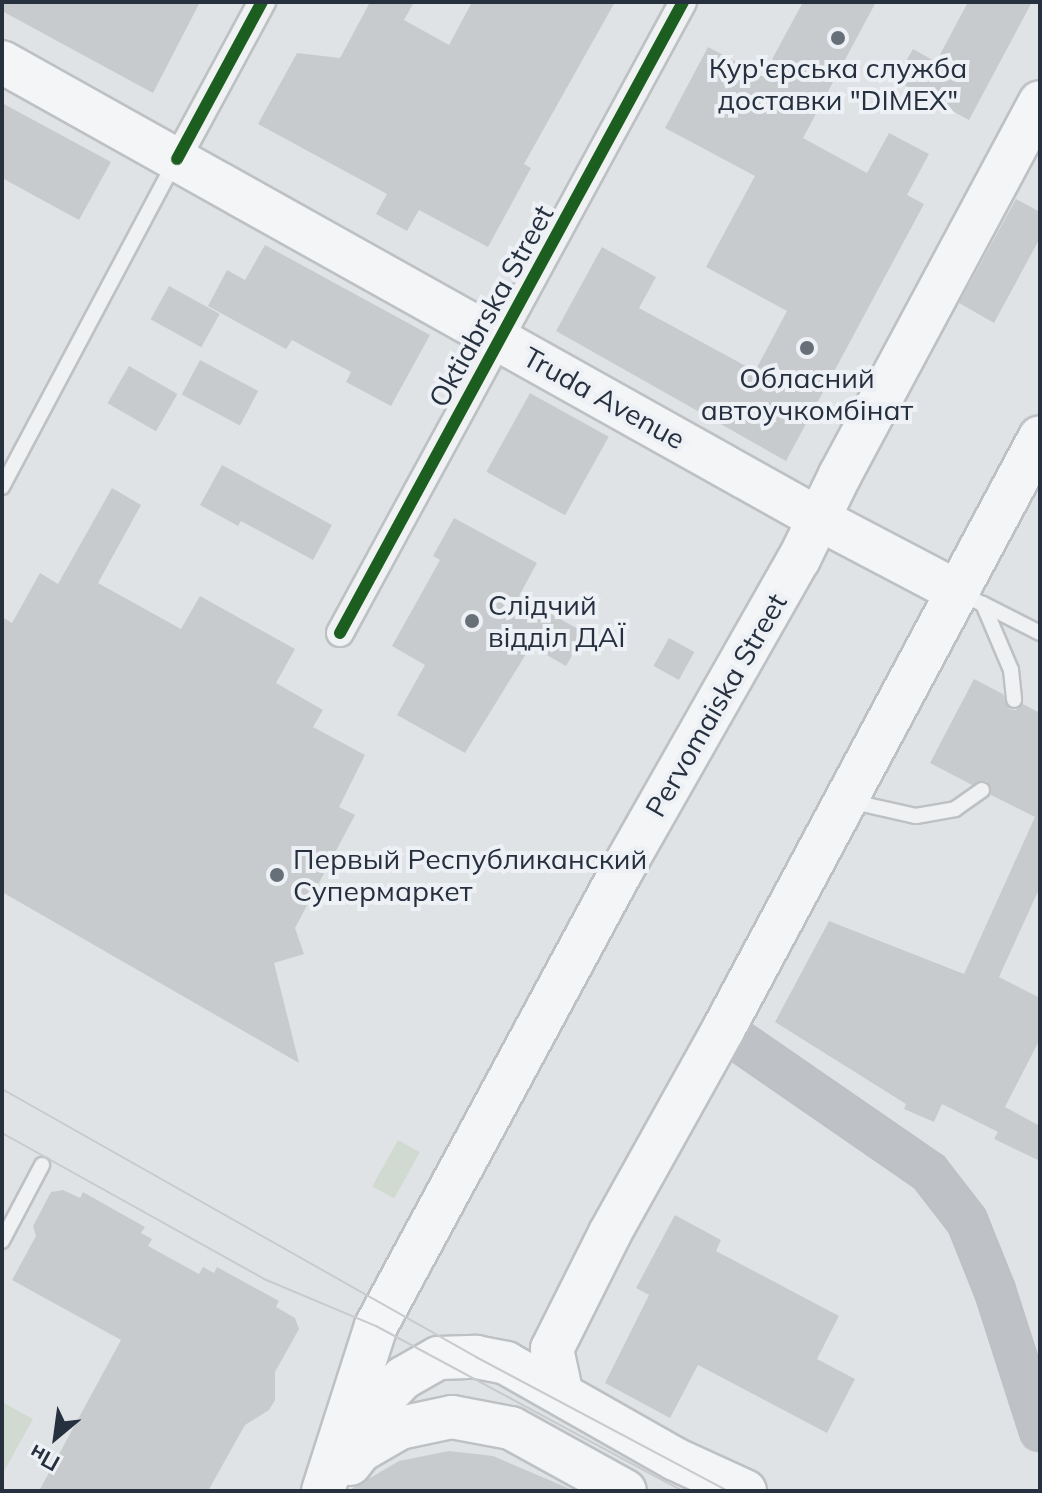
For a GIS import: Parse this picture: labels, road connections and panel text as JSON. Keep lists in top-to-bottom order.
{
  "streets": {
    "main road": ["Truda Avenue", "Pervomaiska Street"],
    "street": ["Oktiabrska Street"]
  },
  "crossings": [
    ["Oktiabrska Street", "Truda Avenue"],
    ["Truda Avenue", "Pervomaiska Street"]
  ],
  "places": [
    "Кур'єрська служба доставки \"DIMEX\"",
    "Обласний автоучкомбінат",
    "Слідчий відділ ДАЇ",
    "Первый Республиканский Супермаркет"
  ],
  "north": "bottom left"
}
